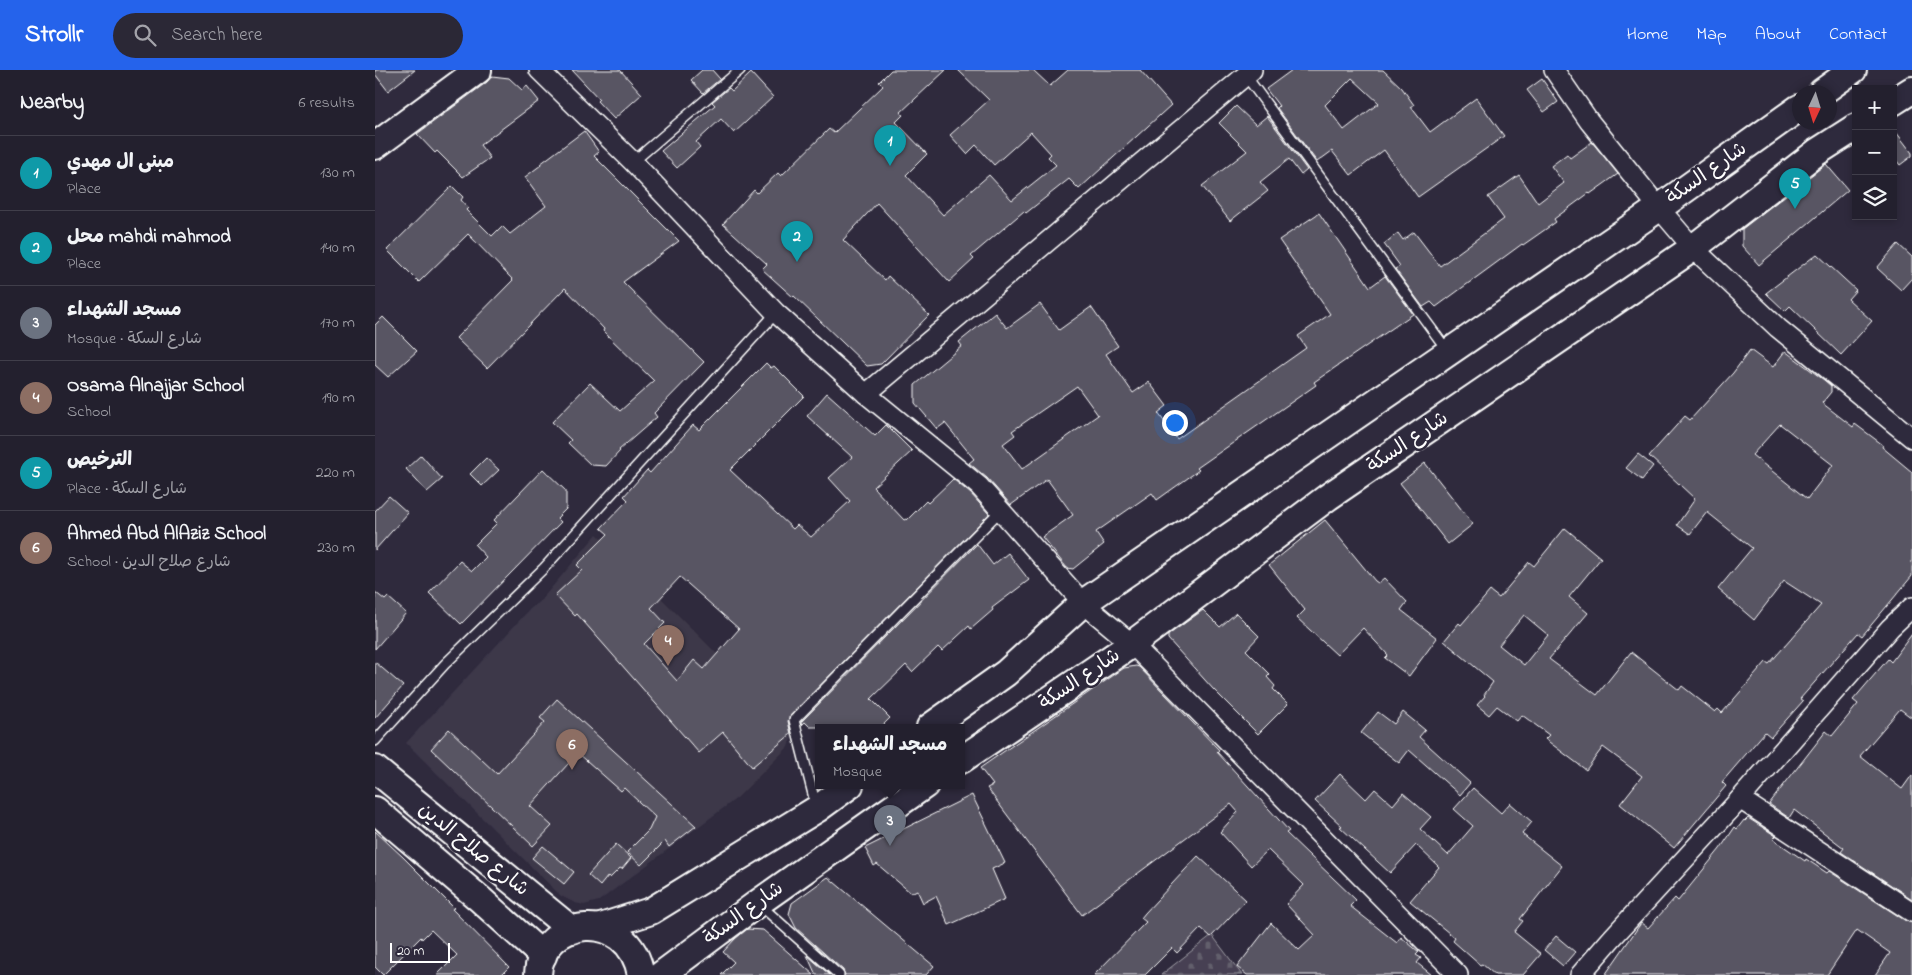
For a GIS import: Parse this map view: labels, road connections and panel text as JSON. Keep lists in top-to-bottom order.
{
  "streets": {
    "main road": ["شارع السكة", "شارع صلاح الدين"]
  },
  "scale_bar": "20 m",
  "north": "bottom",
  "page": {
    "header": "Strollr",
    "search": "Search here",
    "nav": [
      "Home",
      "Map",
      "About",
      "Contact"
    ],
    "heading": ["Nearby", "6 results"],
    "map_buttons": ["+", "−"],
    "pins": [
      "1",
      "5",
      "2",
      "4",
      "6",
      "3"
    ],
    "list": [
      {
        "mark": "1",
        "name": "مبنى ال مهدي",
        "note": "Place",
        "value": "130 m"
      },
      {
        "mark": "2",
        "name": "محل mahdi mahmod",
        "note": "Place",
        "value": "140 m"
      },
      {
        "mark": "3",
        "name": "مسجد الشهداء",
        "note": "Mosque · شارع السكة",
        "value": "170 m"
      },
      {
        "mark": "4",
        "name": "Osama Alnajjar School",
        "note": "School",
        "value": "190 m"
      },
      {
        "mark": "5",
        "name": "الترخيص",
        "note": "Place · شارع السكة",
        "value": "220 m"
      },
      {
        "mark": "6",
        "name": "Ahmed Abd AlAziz School",
        "note": "School · شارع صلاح الدين",
        "value": "230 m"
      }
    ],
    "popup": ["مسجد الشهداء", "Mosque"],
    "scale": "20 m"
  }
}
